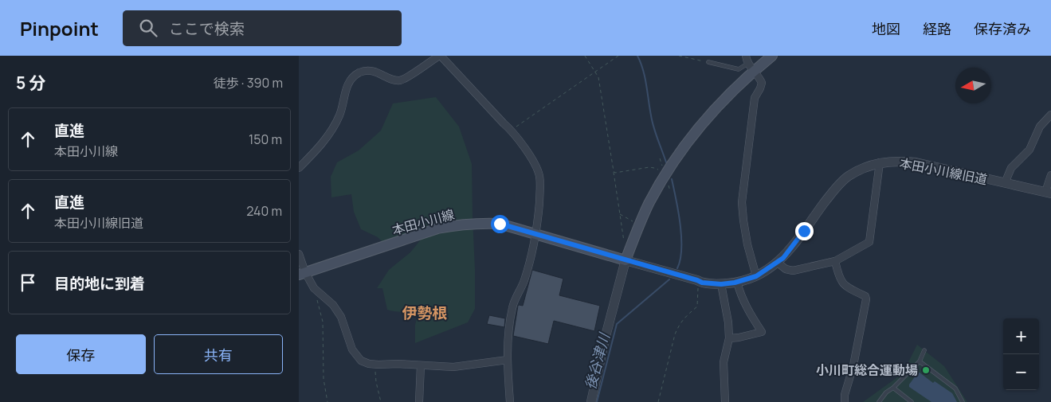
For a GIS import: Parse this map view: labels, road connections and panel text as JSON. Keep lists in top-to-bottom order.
{
  "streets": {
    "main road": ["本田小川線"],
    "street": ["本田小川線旧道"]
  },
  "crossings": [
    ["本田小川線旧道", "本田小川線"]
  ],
  "districts": ["伊勢根"],
  "water": ["後谷津川"],
  "places": ["小川町総合運動場"],
  "north": "left",
  "page": {
    "header": "Pinpoint",
    "search": "ここで検索",
    "nav": ["地図", "経路", "保存済み"],
    "heading": ["5 分", "徒歩 · 390 m"],
    "list": [
      ["直進", "本田小川線", "150 m"],
      ["直進", "本田小川線旧道", "240 m"],
      "目的地に到着"
    ],
    "map_buttons": ["+", "−"],
    "buttons": ["保存", "共有"]
  }
}
